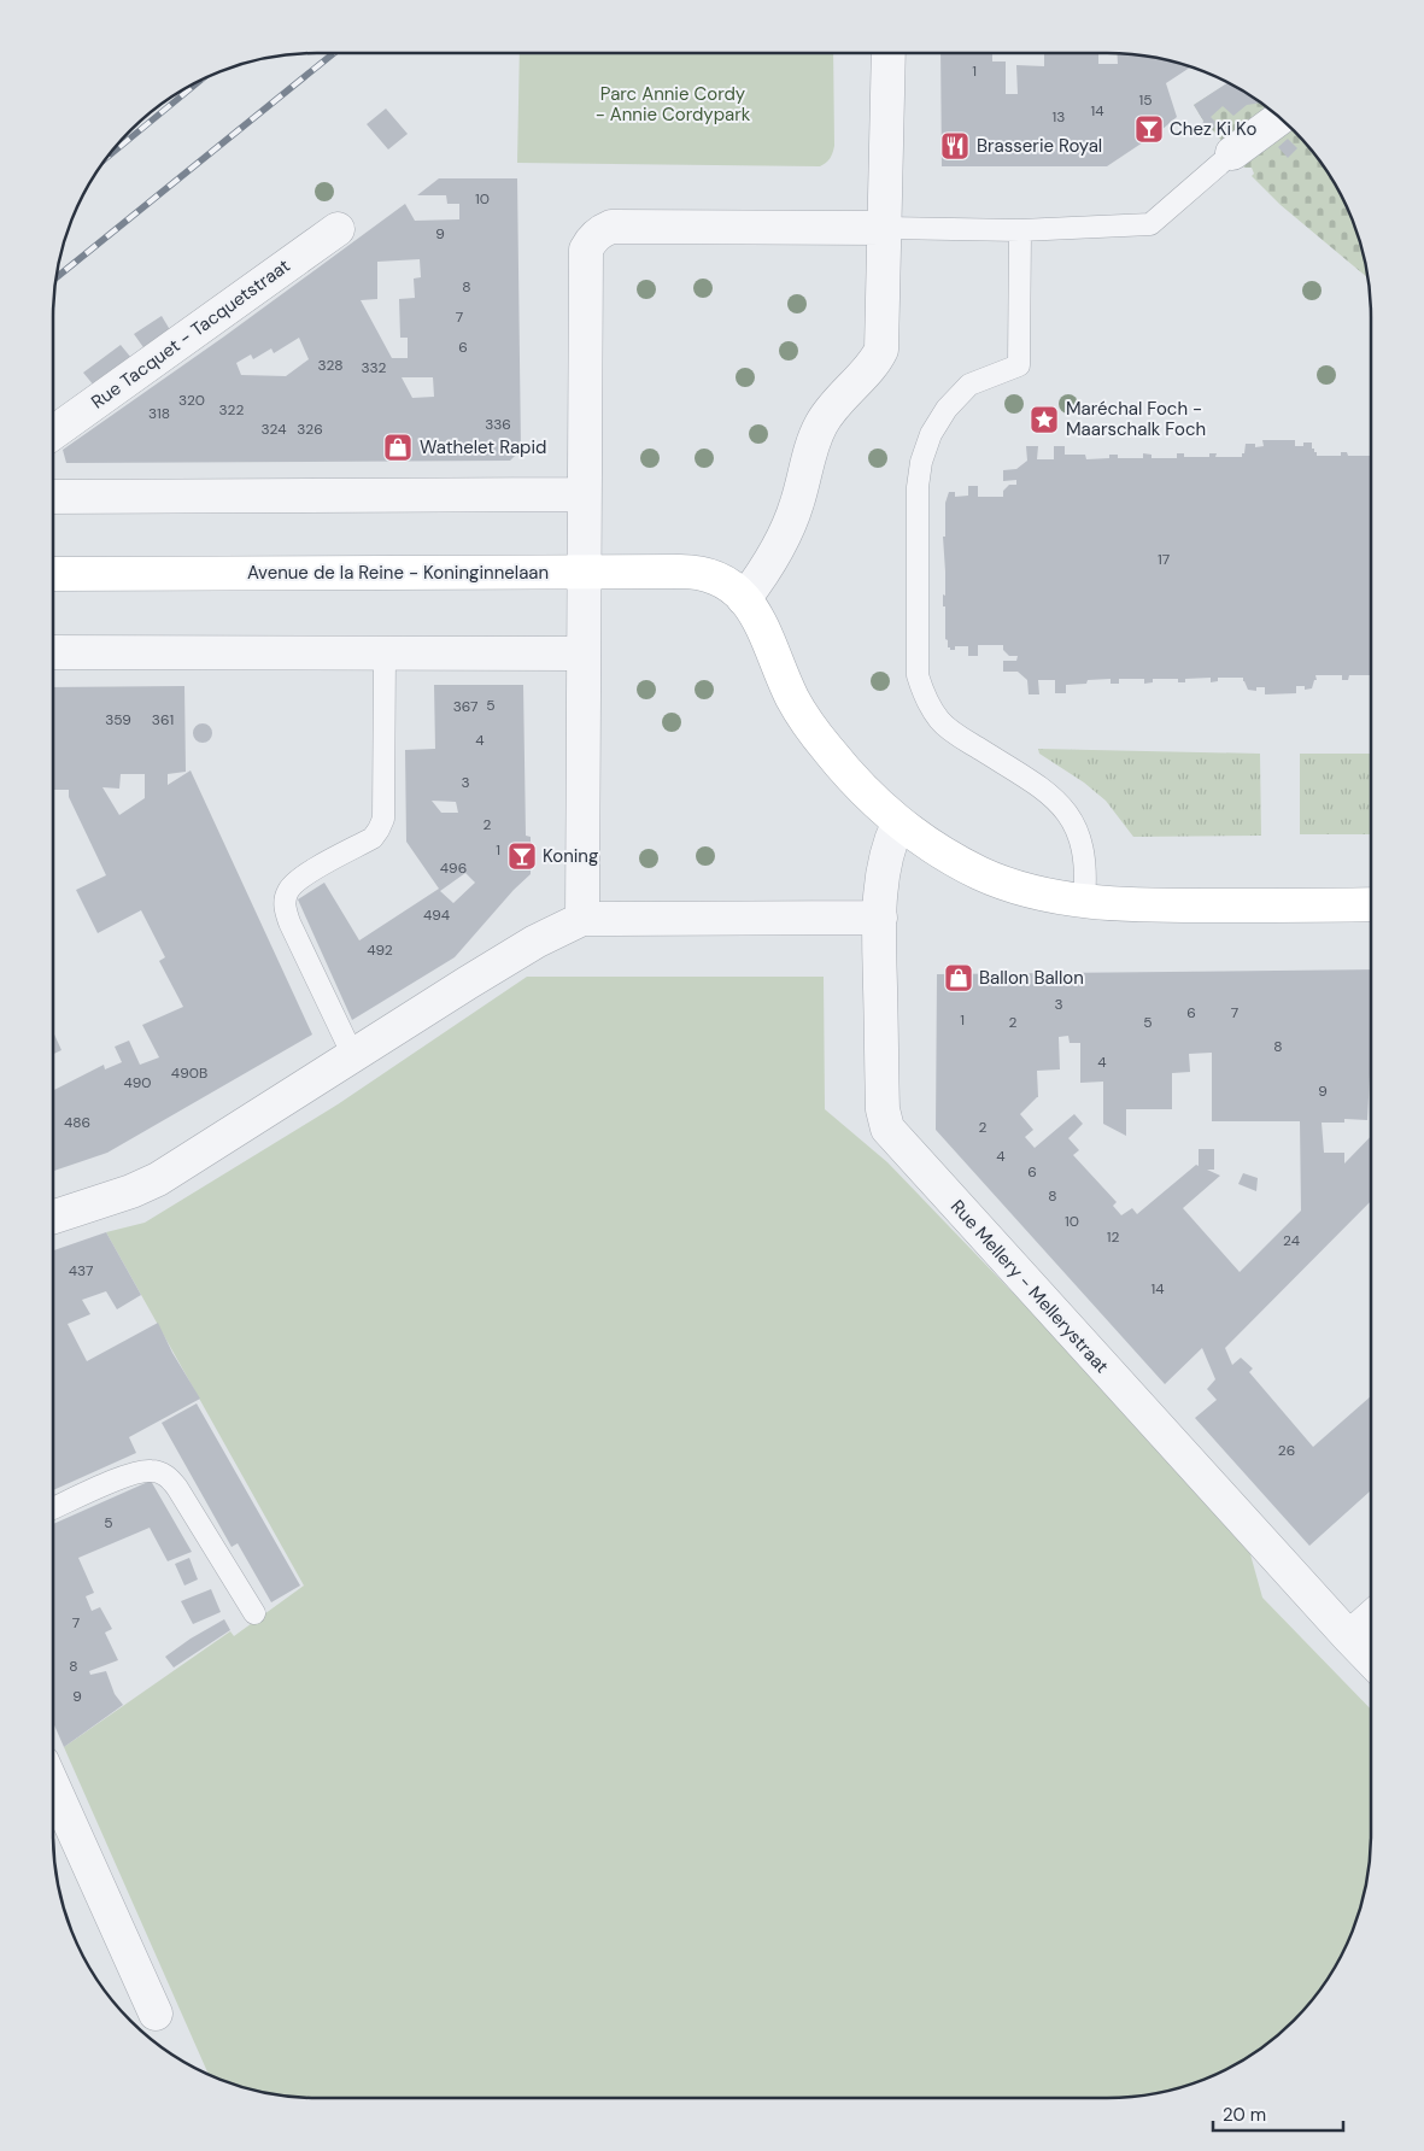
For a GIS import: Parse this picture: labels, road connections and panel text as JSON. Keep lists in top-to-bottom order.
{
  "streets": {
    "main road": ["Avenue de la Reine - Koninginnelaan"],
    "street": ["Rue Tacquet - Tacquetstraat", "Rue Mellery - Mellerystraat"]
  },
  "crossings": [
    ["Avenue de la Reine - Koninginnelaan", "Rue Mellery - Mellerystraat"]
  ],
  "parks": ["Parc Annie Cordy - Annie Cordypark"],
  "places": {
    "bar": ["Chez Ki Ko", "Koning"],
    "restaurant": ["Brasserie Royal"],
    "place": ["Maréchal Foch - Maarschalk Foch"],
    "shop": ["Wathelet Rapid", "Ballon Ballon"]
  },
  "house_numbers": [
    "1",
    "15",
    "14",
    "13",
    "10",
    "9",
    "8",
    "7",
    "6",
    "328",
    "332",
    "320",
    "322",
    "318",
    "336",
    "324",
    "326",
    "17",
    "5",
    "367",
    "359",
    "361",
    "4",
    "3",
    "2",
    "1",
    "496",
    "494",
    "492",
    "3",
    "6",
    "7",
    "1",
    "2",
    "5",
    "8",
    "4",
    "490B",
    "490",
    "9",
    "486",
    "2",
    "4",
    "6",
    "8",
    "10",
    "12",
    "24",
    "437",
    "14",
    "26",
    "5",
    "7",
    "8",
    "9"
  ],
  "scale_bar": "20 m"
}
